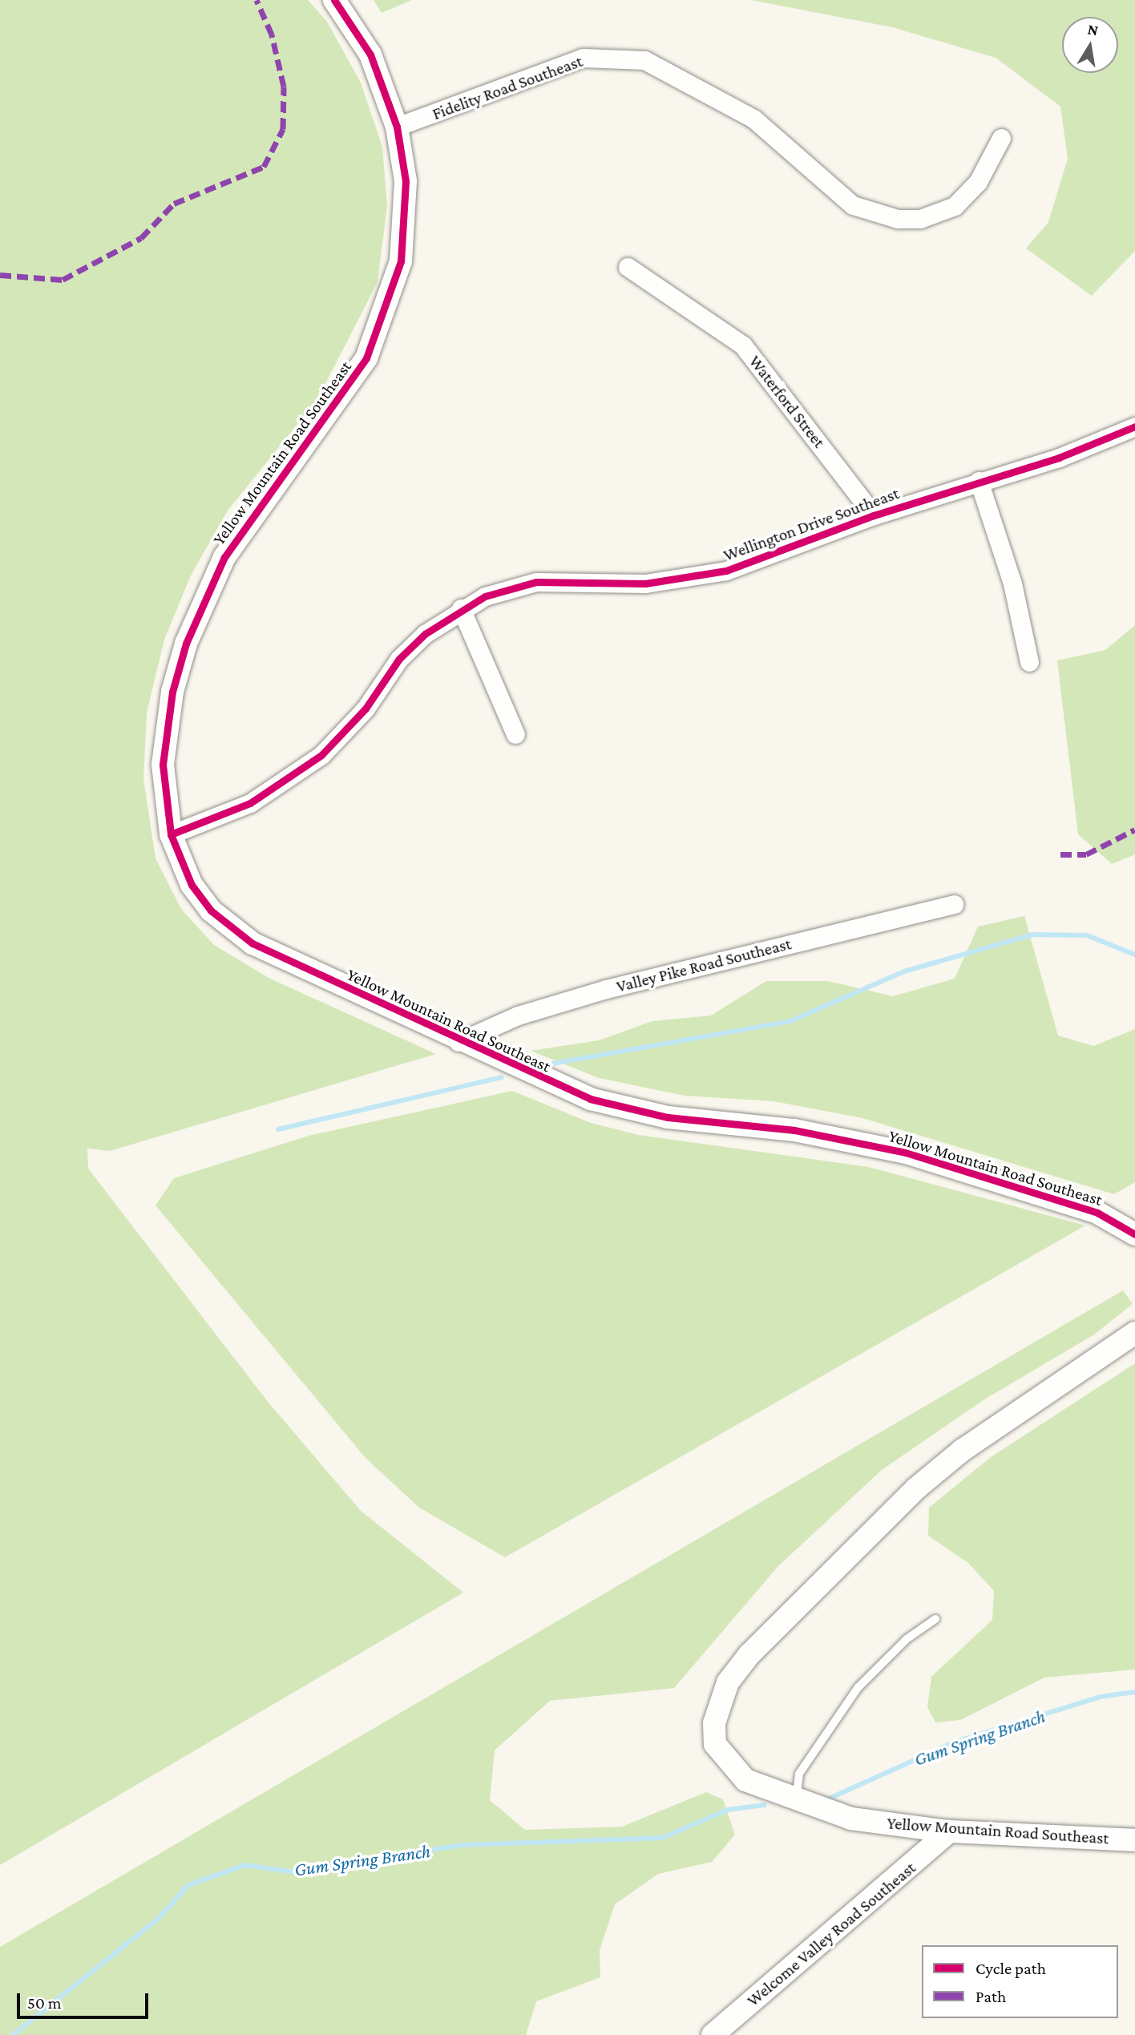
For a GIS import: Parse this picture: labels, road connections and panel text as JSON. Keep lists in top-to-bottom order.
{
  "streets": {
    "street": [
      "Fidelity Road Southeast",
      "Waterford Street",
      "Yellow Mountain Road Southeast",
      "Wellington Drive Southeast",
      "Valley Pike Road Southeast",
      "Welcome Valley Road Southeast"
    ]
  },
  "crossings": [
    ["Fidelity Road Southeast", "Yellow Mountain Road Southeast"],
    ["Waterford Street", "Wellington Drive Southeast"],
    ["Yellow Mountain Road Southeast", "Wellington Drive Southeast"],
    ["Yellow Mountain Road Southeast", "Valley Pike Road Southeast"],
    ["Yellow Mountain Road Southeast", "Welcome Valley Road Southeast"]
  ],
  "water": ["Gum Spring Branch"],
  "legend": ["Cycle path", "Path"],
  "scale_bar": "50 m",
  "north": "top"
}
